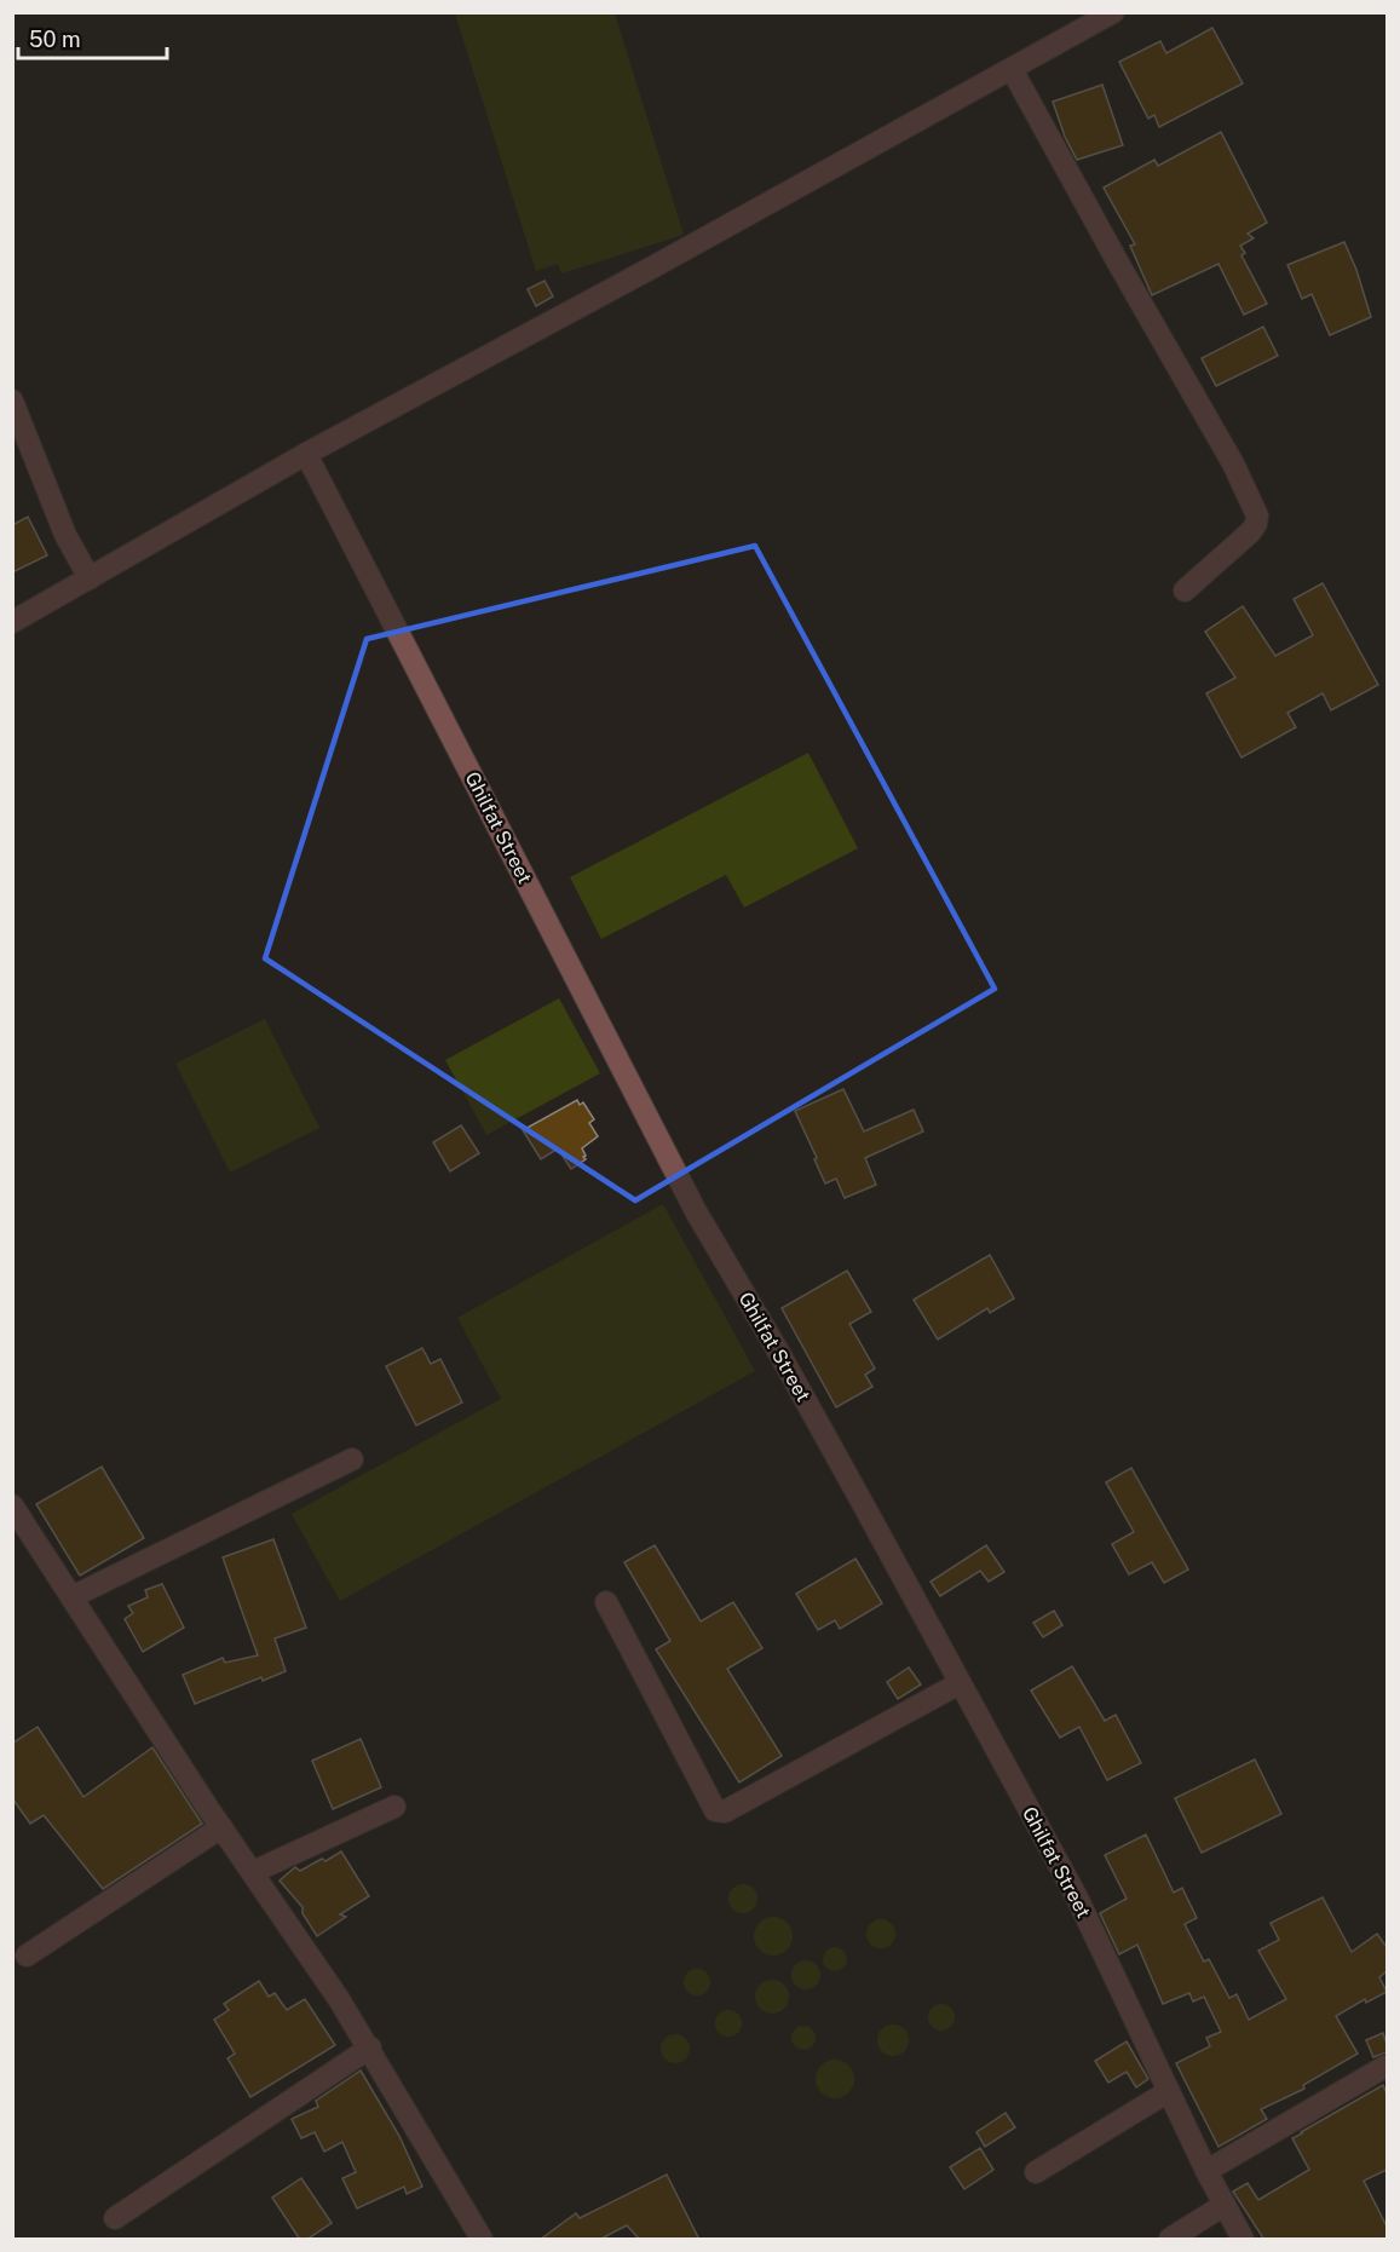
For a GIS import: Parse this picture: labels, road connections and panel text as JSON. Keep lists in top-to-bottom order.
{
  "streets": {
    "street": ["Ghilfat Street"]
  },
  "scale_bar": "50 m"
}
